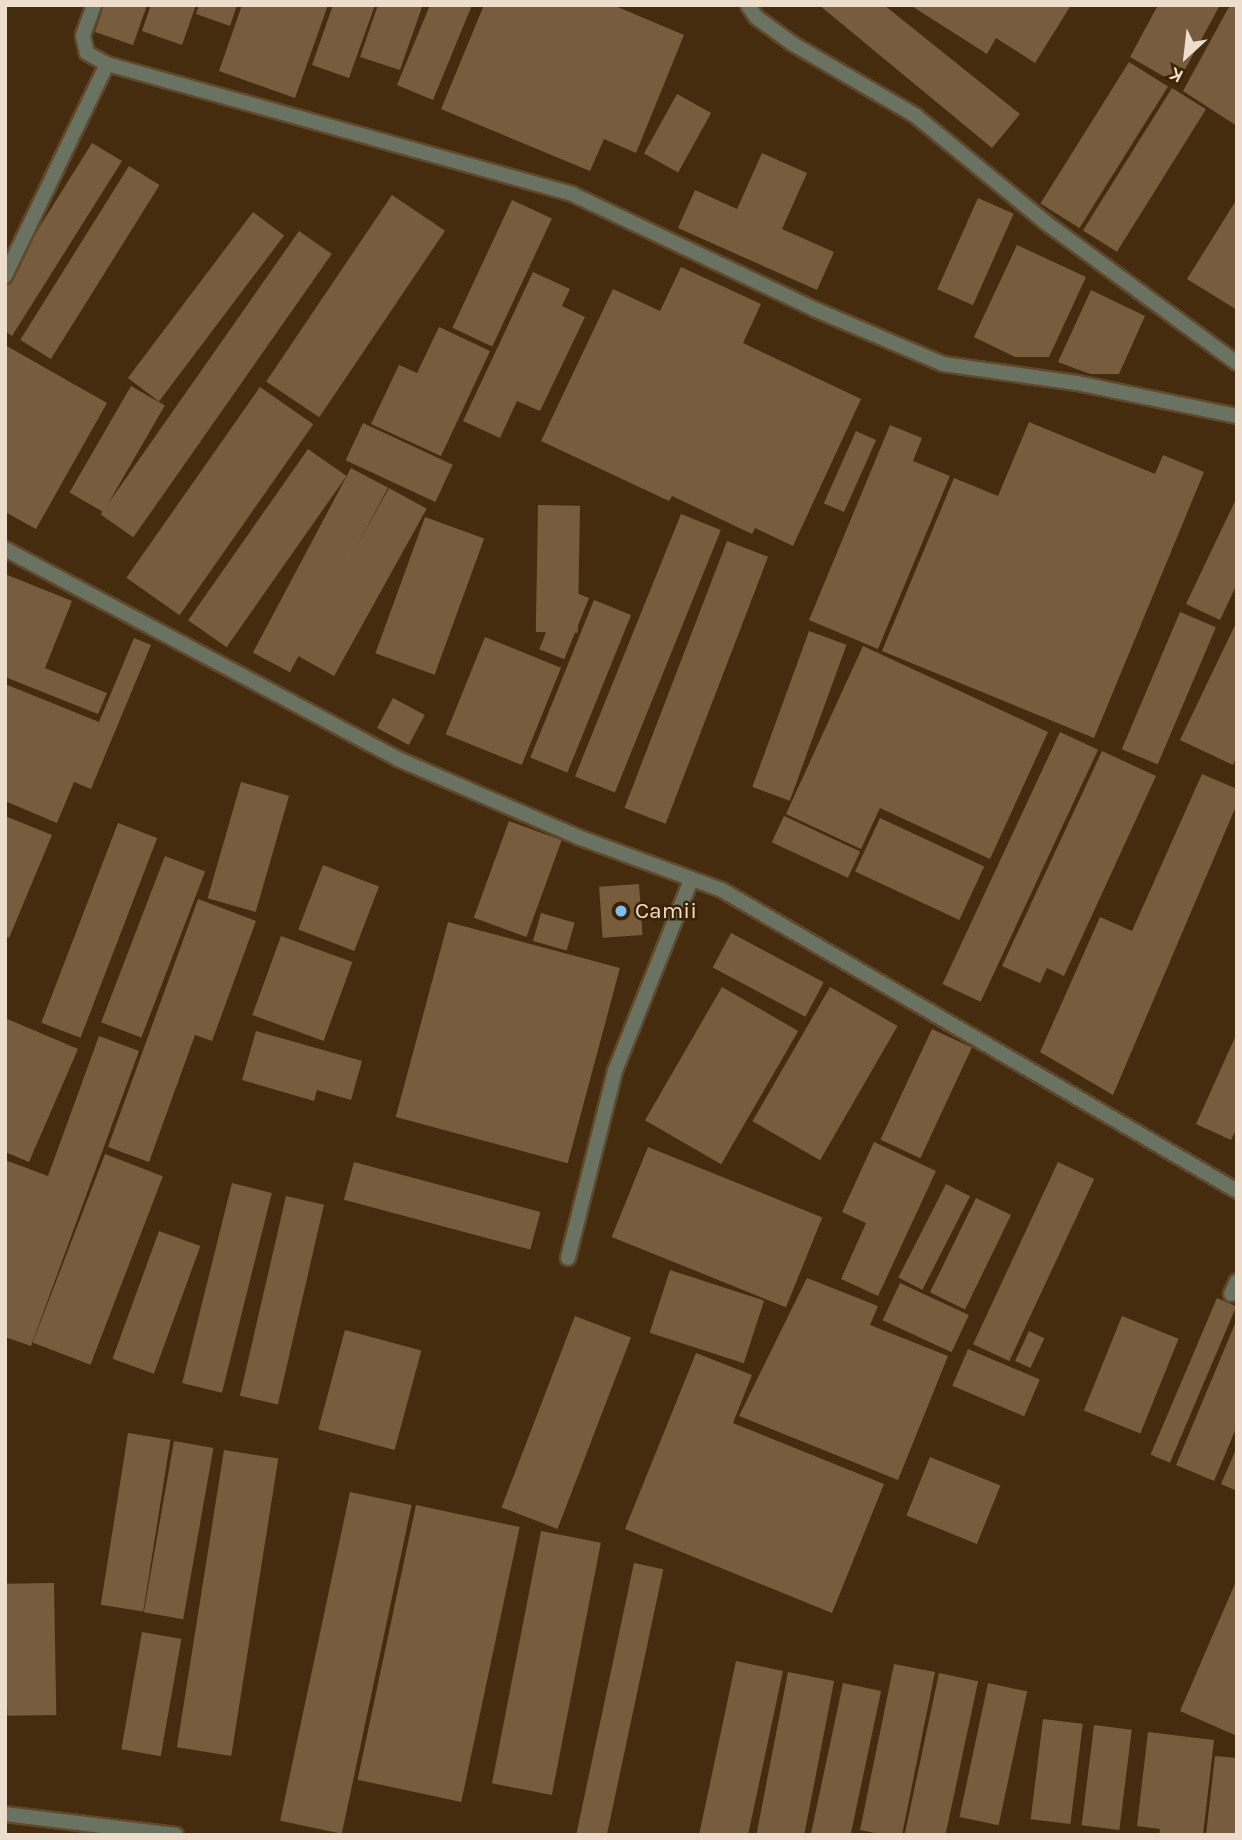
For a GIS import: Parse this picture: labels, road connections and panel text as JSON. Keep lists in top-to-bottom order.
{
  "places": ["Camii"],
  "north": "bottom left"
}
